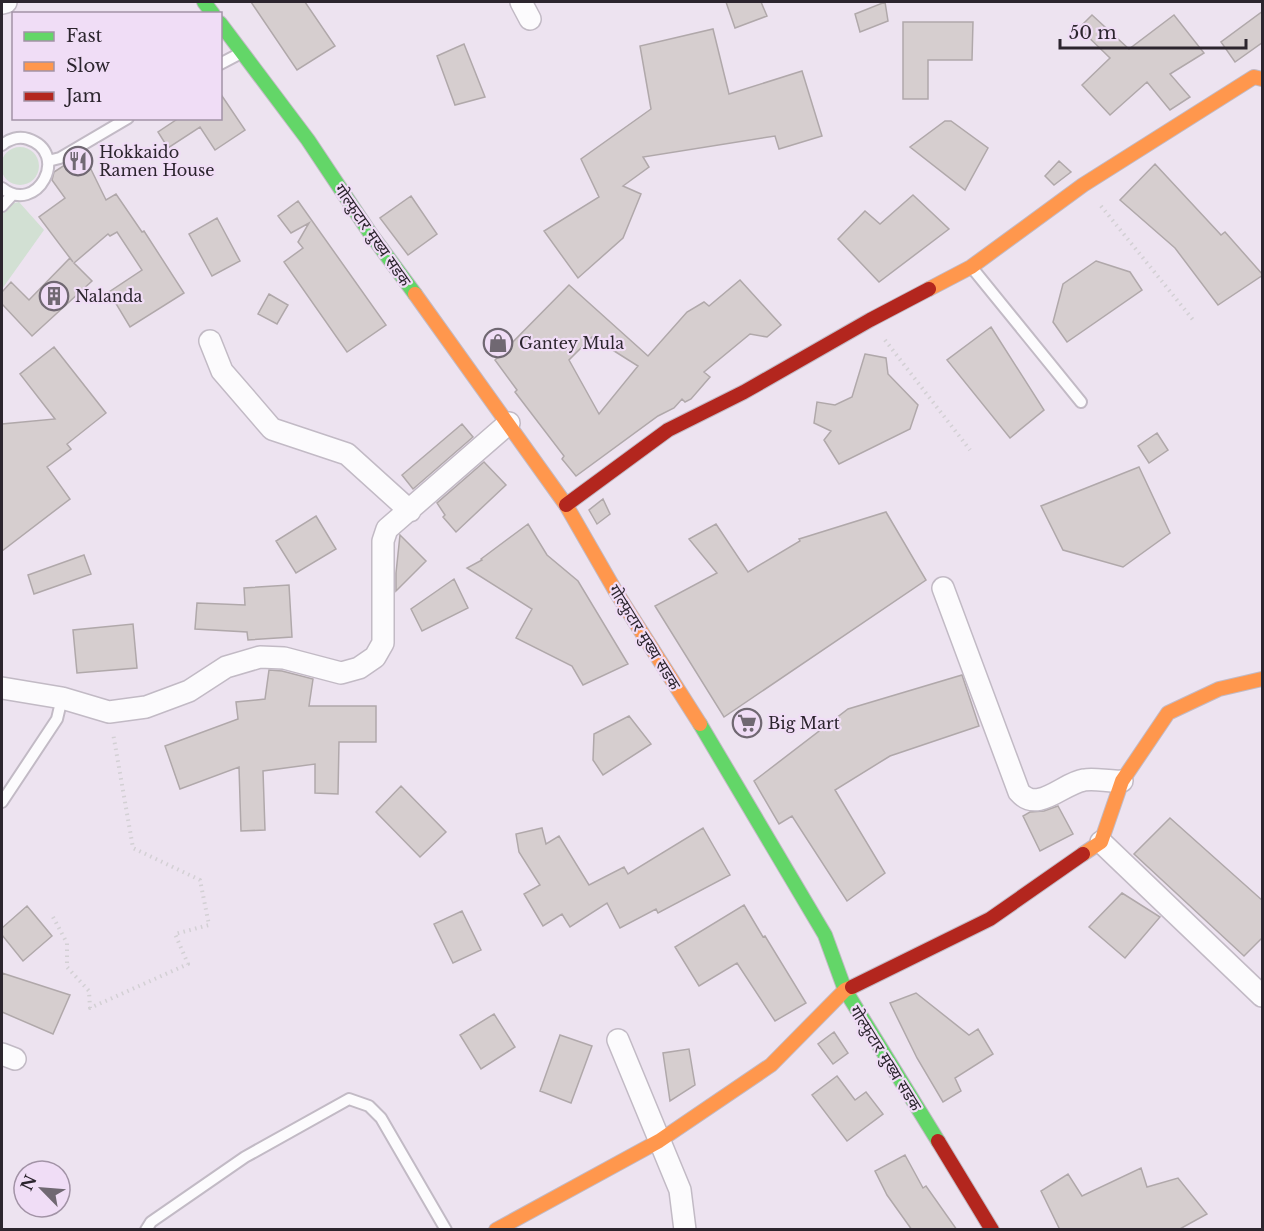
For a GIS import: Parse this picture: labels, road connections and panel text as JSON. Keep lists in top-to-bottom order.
{
  "streets": {
    "street": ["गोल्फुटार मुख्य सडक"]
  },
  "places": {
    "restaurant": ["Hokkaido Ramen House"],
    "building": ["Nalanda"],
    "shop": ["Gantey Mula"],
    "supermarket": ["Big Mart"]
  },
  "legend": ["Fast", "Slow", "Jam"],
  "scale_bar": "50 m",
  "north": "top left"
}
